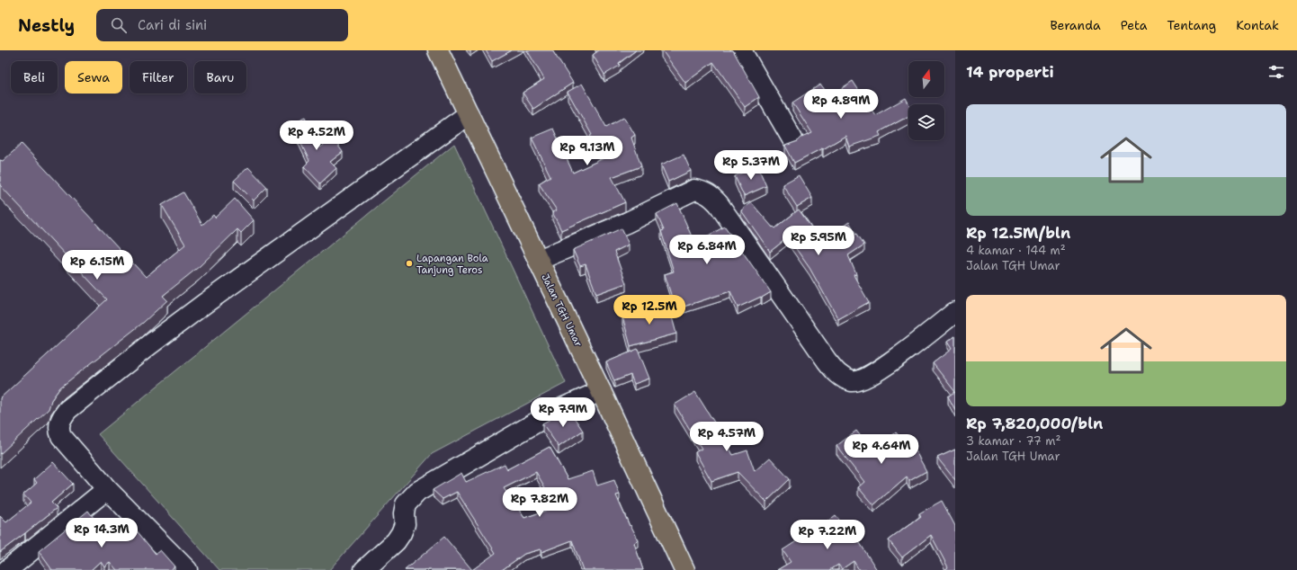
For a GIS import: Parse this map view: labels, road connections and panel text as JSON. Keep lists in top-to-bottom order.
{
  "streets": {
    "main road": ["Jalan TGH Umar"]
  },
  "places": ["Lapangan Bola Tanjung Teros"],
  "north": "top",
  "page": {
    "header": "Nestly",
    "search": "Cari di sini",
    "nav": [
      "Beranda",
      "Peta",
      "Tentang",
      "Kontak"
    ],
    "heading": "14 properti",
    "chip": [
      "Beli",
      "Sewa",
      "Filter",
      "Baru"
    ],
    "price": [
      "Rp 4.89M",
      "Rp 4.52M",
      "Rp 9.13M",
      "Rp 5.37M",
      "Rp 5.95M",
      "Rp 6.84M",
      "Rp 6.15M",
      "Rp 12.5M",
      "Rp 7.9M",
      "Rp 4.57M",
      "Rp 4.64M",
      "Rp 7.82M",
      "Rp 14.3M",
      "Rp 7.22M"
    ],
    "list": [
      {
        "name": "Rp 12.5M/bln",
        "note": "4 kamar · 144 m² · Jalan TGH Umar"
      },
      {
        "name": "Rp 7,820,000/bln",
        "note": "3 kamar · 77 m² · Jalan TGH Umar"
      }
    ]
  }
}
